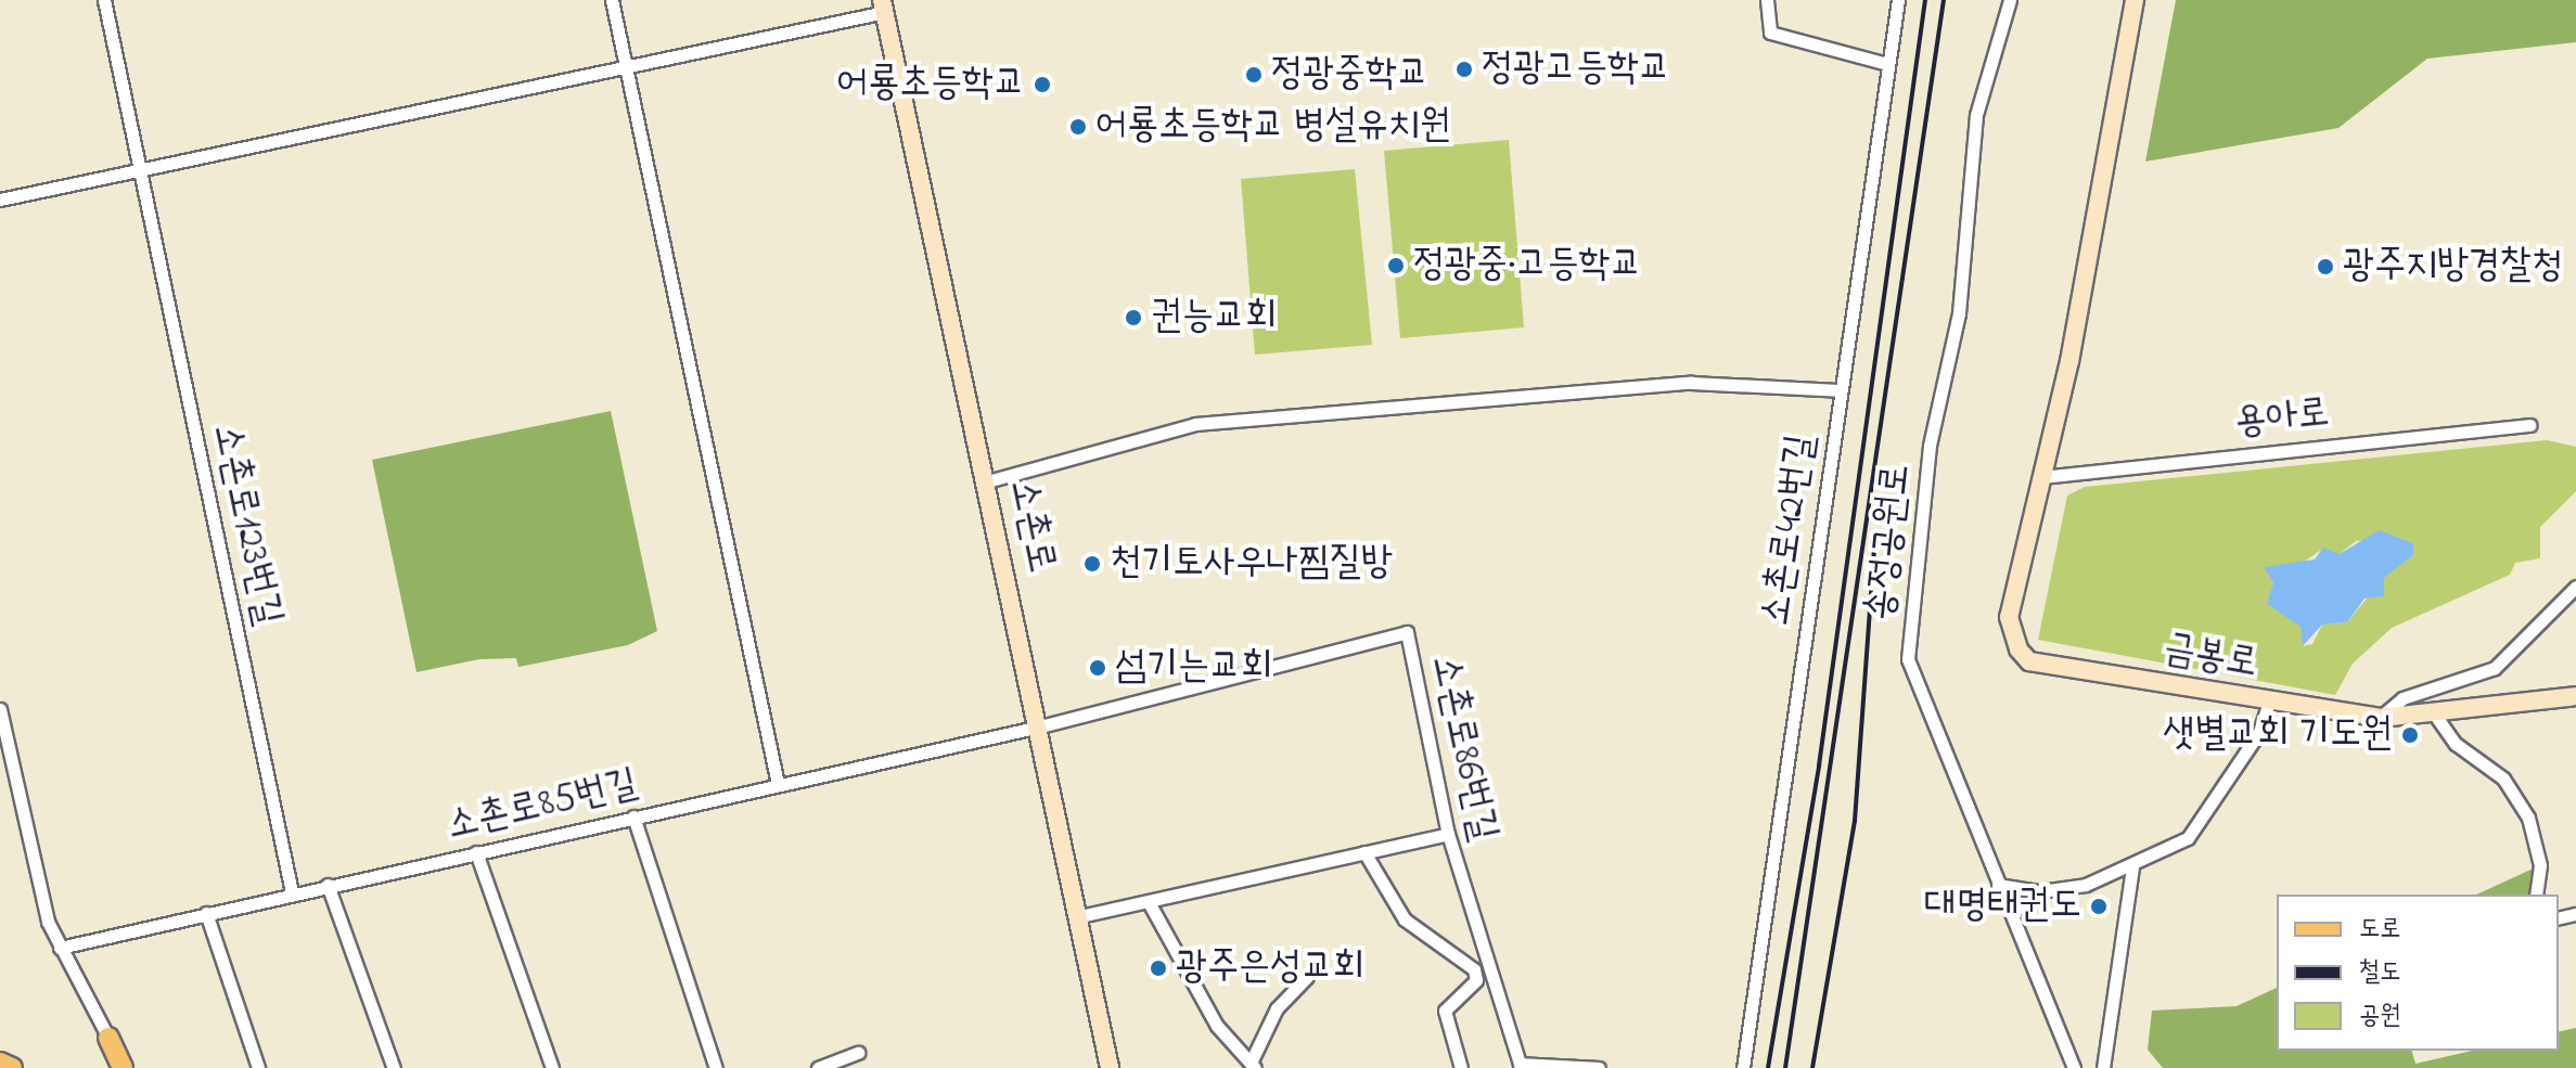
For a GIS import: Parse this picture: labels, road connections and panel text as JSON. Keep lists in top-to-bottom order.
{
  "streets": {
    "street": [
      "용아로",
      "소촌로123번길",
      "소촌로",
      "소촌로42번길",
      "송정공원로",
      "금봉로",
      "소촌로86번길",
      "소촌로85번길"
    ]
  },
  "crossings": [
    ["용아로", "금봉로"],
    ["소촌로123번길", "소촌로85번길"],
    ["소촌로", "소촌로86번길"],
    ["소촌로", "소촌로85번길"],
    ["소촌로86번길", "소촌로85번길"]
  ],
  "places": [
    "정광고등학교",
    "정광중학교",
    "어룡초등학교",
    "어룡초등학교 병설유치원",
    "정광중·고등학교",
    "광주지방경찰청",
    "권능교회",
    "천기토사우나찜질방",
    "섬기는교회",
    "샛별교회 기도원",
    "대명태권도",
    "광주은성교회"
  ],
  "legend": ["도로", "철도", "공원"]
}
